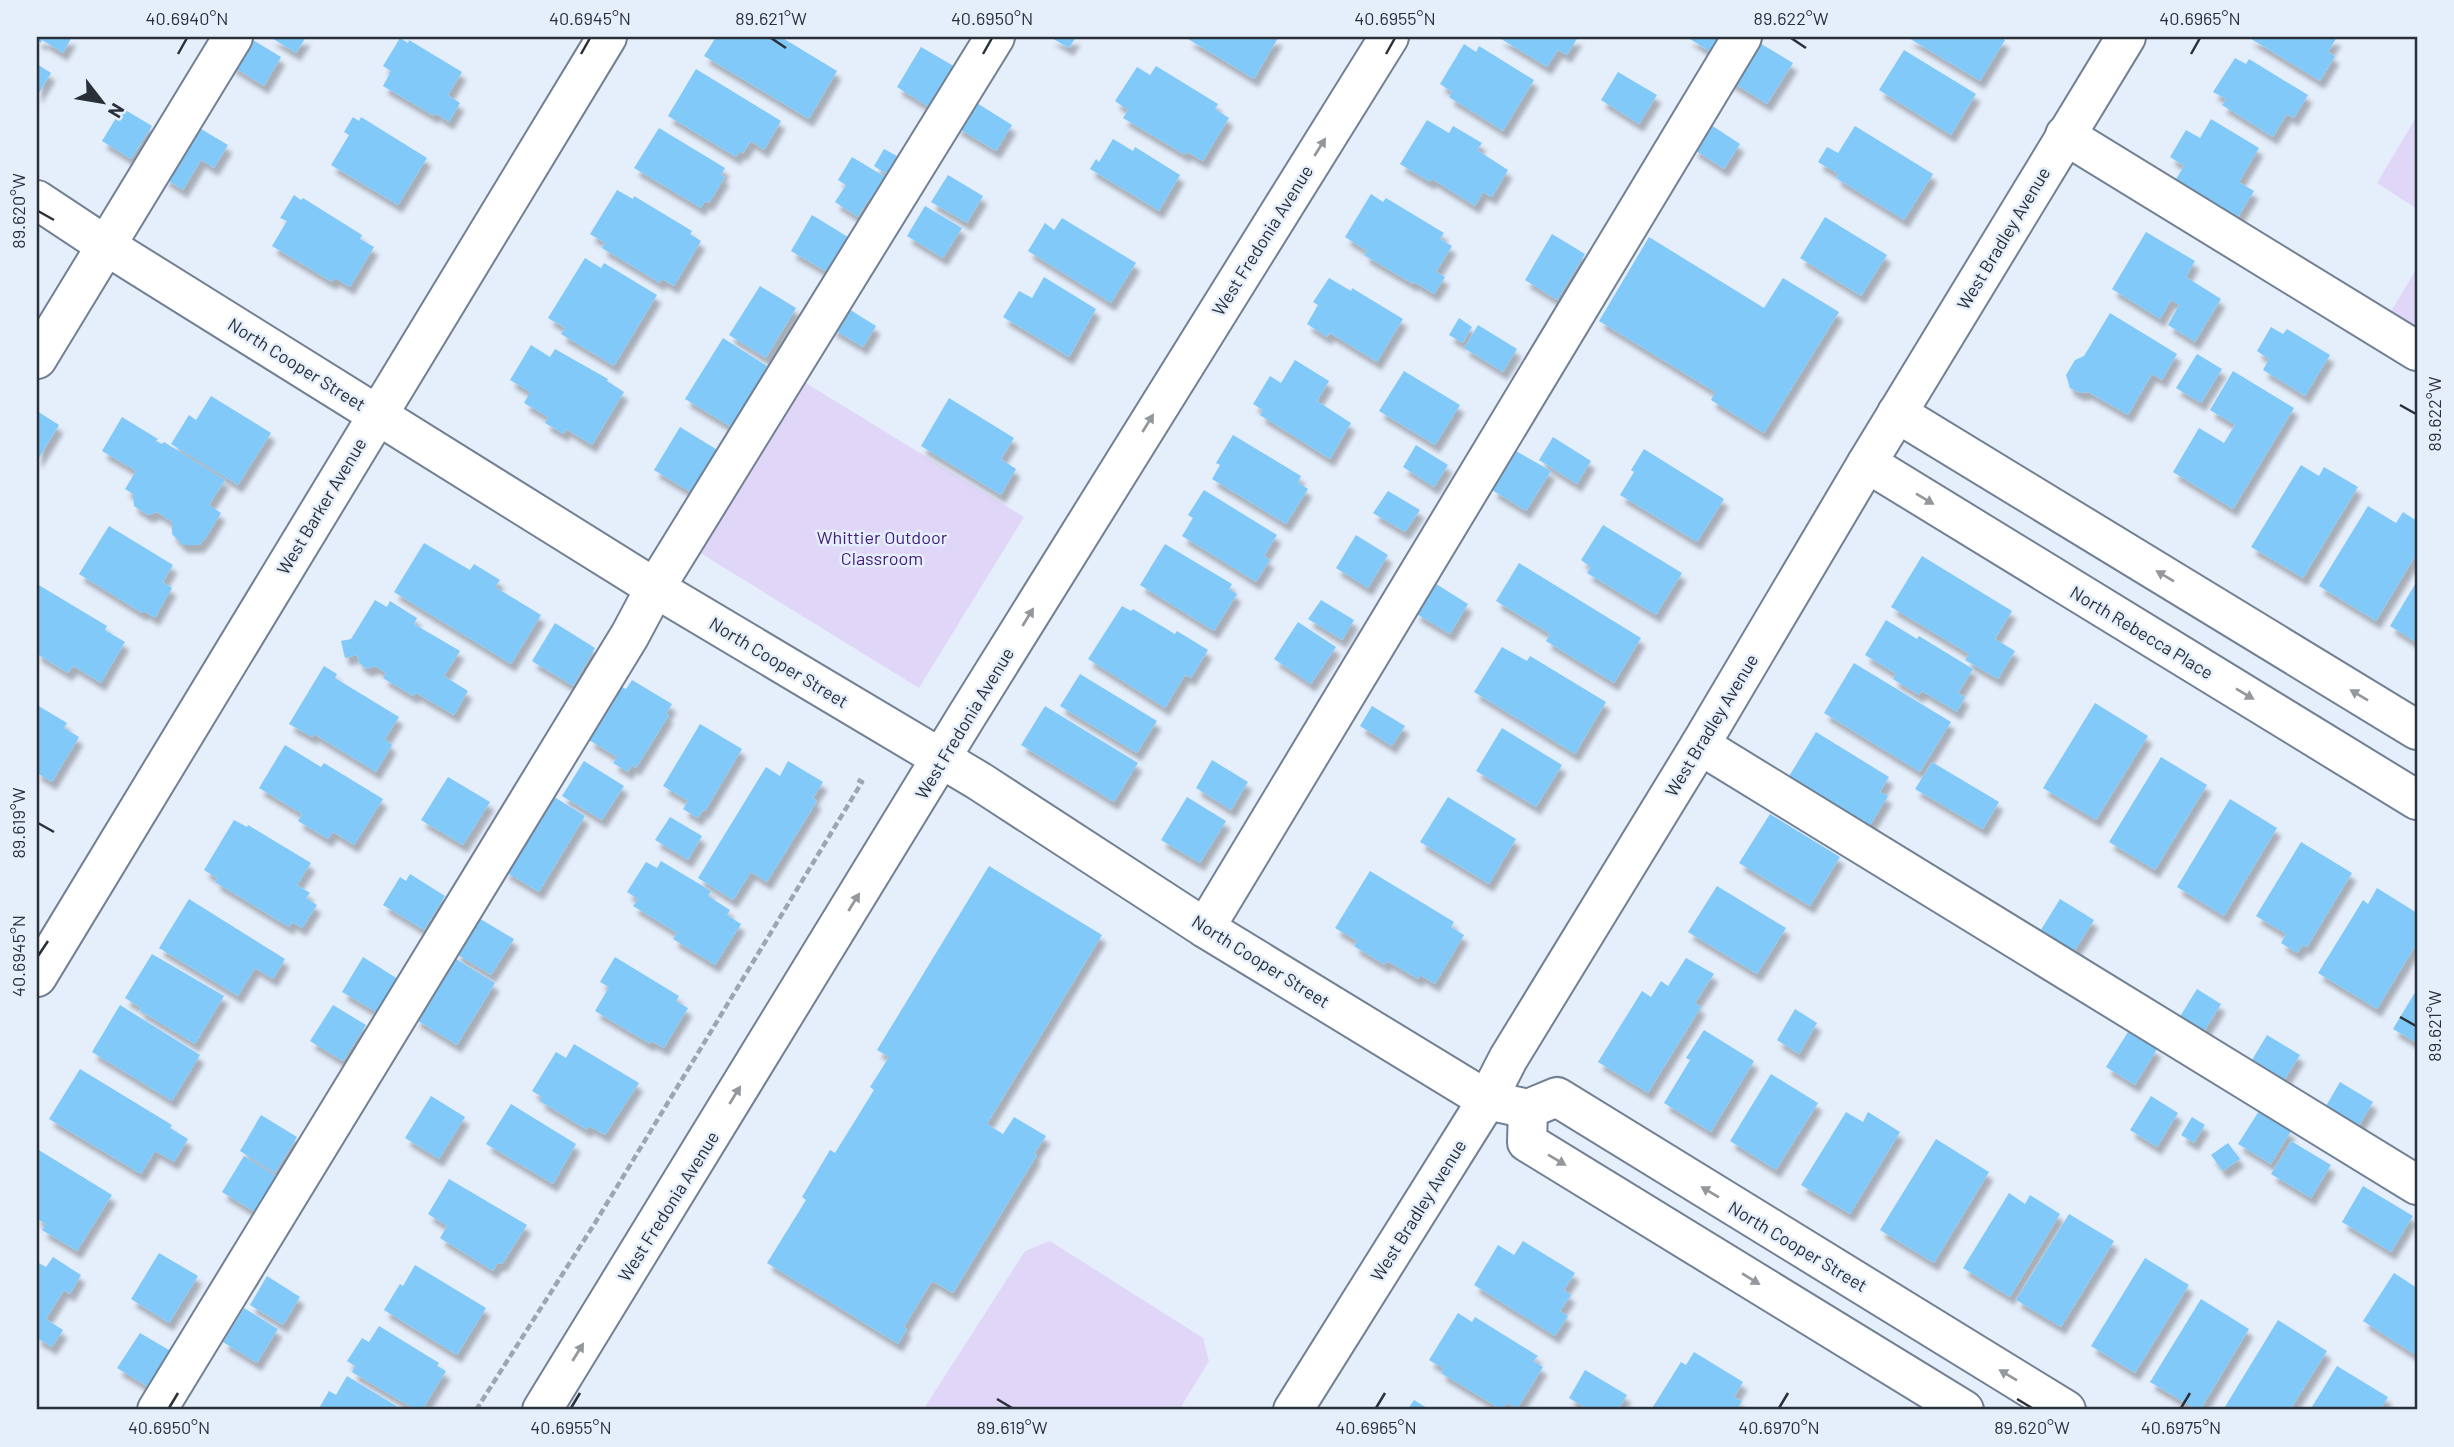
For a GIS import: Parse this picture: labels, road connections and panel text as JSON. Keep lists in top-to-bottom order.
{
  "streets": {
    "street": [
      "West Bradley Avenue",
      "West Fredonia Avenue",
      "North Cooper Street",
      "West Barker Avenue",
      "North Rebecca Place"
    ]
  },
  "crossings": [
    ["West Bradley Avenue", "North Cooper Street"],
    ["West Bradley Avenue", "North Rebecca Place"],
    ["West Fredonia Avenue", "North Cooper Street"],
    ["North Cooper Street", "West Barker Avenue"]
  ],
  "parks": ["Whittier Outdoor Classroom"],
  "north": "bottom right",
  "coordinates": [
    "40.6940°N",
    "40.6945°N",
    "89.621°W",
    "40.6950°N",
    "40.6955°N",
    "89.622°W",
    "40.6965°N",
    "89.620°W",
    "89.619°W",
    "40.6970°N",
    "40.6975°N"
  ]
}
